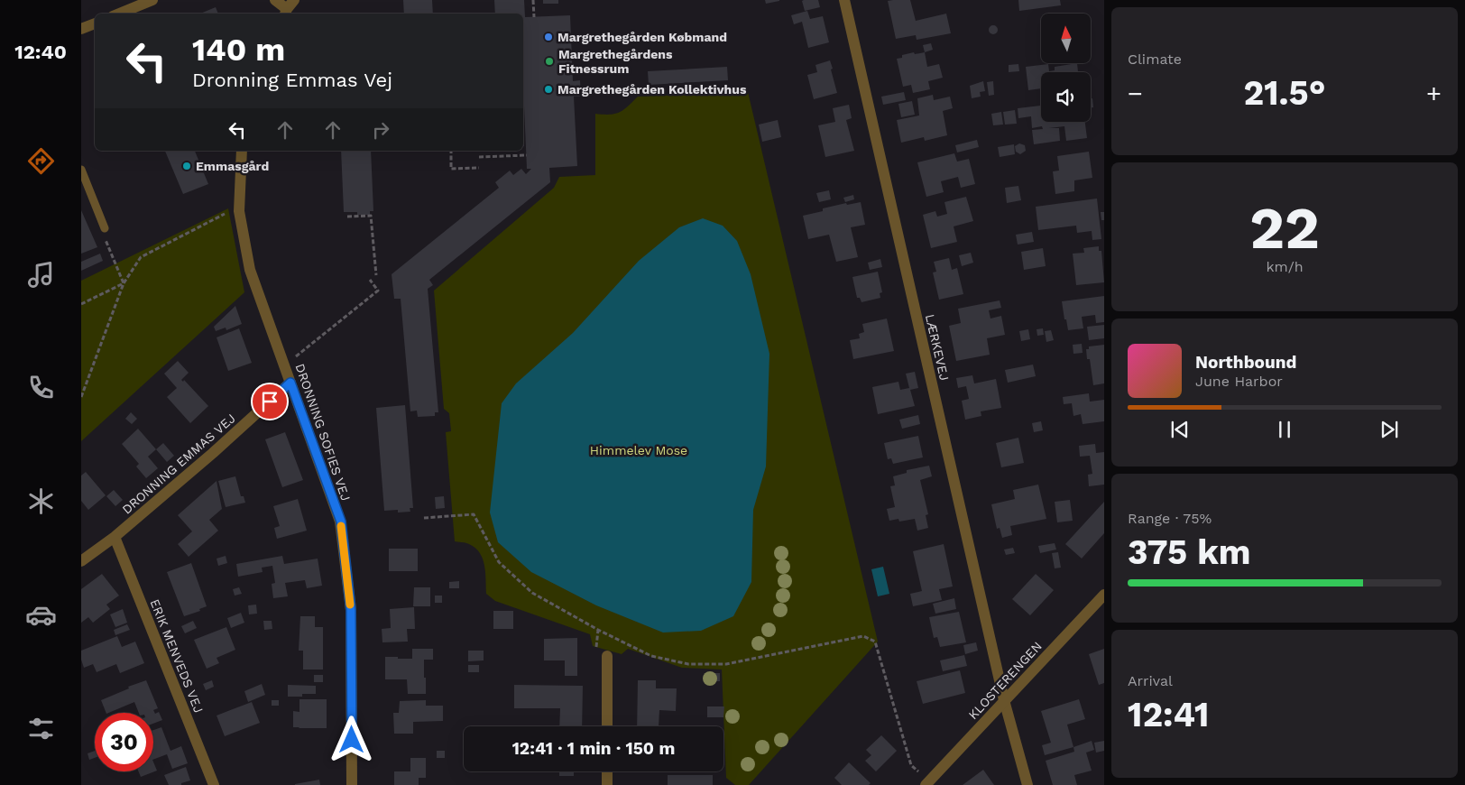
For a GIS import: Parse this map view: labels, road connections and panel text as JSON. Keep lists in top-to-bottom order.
{
  "streets": {
    "street": [
      "LÆRKEVEJ",
      "DRONNING SOFIES VEJ",
      "DRONNING EMMAS VEJ",
      "ERIK MENVEDS VEJ",
      "KLOSTERENGEN"
    ]
  },
  "crossings": [
    ["LÆRKEVEJ", "KLOSTERENGEN"],
    ["DRONNING SOFIES VEJ", "DRONNING EMMAS VEJ"],
    ["DRONNING EMMAS VEJ", "ERIK MENVEDS VEJ"]
  ],
  "parks": ["Himmelev Mose"],
  "places": [
    "Margrethegården Købmand",
    "Margrethegårdens Fitnessrum",
    "Margrethegården Kollektivhus",
    "Emmasgård"
  ],
  "north": "top",
  "page": {
    "tabs": "12:40",
    "tile": [
      "Climate",
      ["22", "km/h"],
      ["Range · 75%", "375 km"],
      ["Arrival", "12:41"]
    ],
    "turn": ["140 m", "Dronning Emmas Vej"],
    "heat": ["−", "21.5°", "+"],
    "song": ["Northbound", "June Harbor"],
    "limit": "30",
    "trip": "12:41 · 1 min · 150 m"
  }
}
